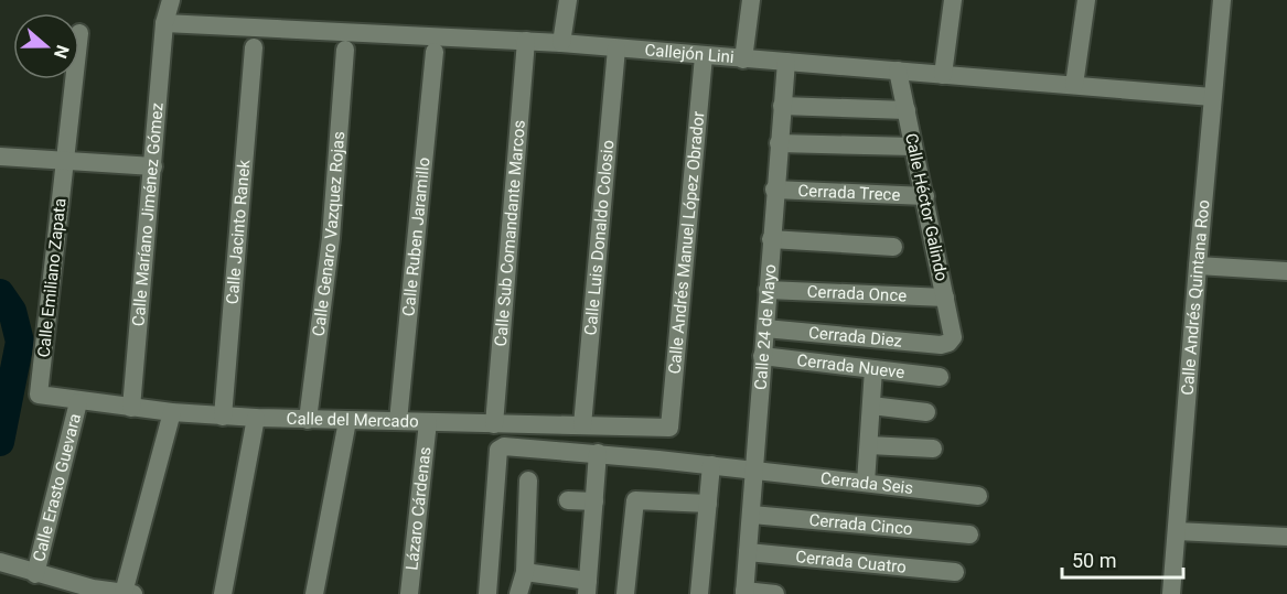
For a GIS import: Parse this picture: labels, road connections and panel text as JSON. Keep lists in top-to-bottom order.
{
  "streets": {
    "street": [
      "Callejón Lini",
      "Cerrada Trece",
      "Calle Héctor Galindo",
      "Calle Maríano Jiménez Gómez",
      "Calle Jacinto Ranek",
      "Calle Sub Comandante Marcos",
      "Calle Genaro Vazquez Rojas",
      "Calle Ruben Jaramillo",
      "Calle Luis Donaldo Colosio",
      "Calle Andrés Manuel López Obrador",
      "Calle Emiliano Zapata",
      "Cerrada Once",
      "Calle Andrés Quintana Roo",
      "Calle 24 de Mayo",
      "Cerrada Diez",
      "Cerrada Nueve",
      "Calle del Mercado",
      "Cerrada Seis",
      "Calle Erasto Guevara",
      "Lázaro Cárdenas",
      "Cerrada Cinco",
      "Cerrada Cuatro"
    ]
  },
  "crossings": [
    ["Callejón Lini", "Calle Héctor Galindo"],
    ["Callejón Lini", "Calle Maríano Jiménez Gómez"],
    ["Callejón Lini", "Calle Sub Comandante Marcos"],
    ["Callejón Lini", "Calle Luis Donaldo Colosio"],
    ["Callejón Lini", "Calle Andrés Manuel López Obrador"],
    ["Callejón Lini", "Calle Andrés Quintana Roo"],
    ["Callejón Lini", "Calle 24 de Mayo"],
    ["Cerrada Trece", "Calle Héctor Galindo"],
    ["Cerrada Trece", "Calle 24 de Mayo"],
    ["Calle Héctor Galindo", "Cerrada Once"],
    ["Calle Héctor Galindo", "Cerrada Diez"],
    ["Calle Maríano Jiménez Gómez", "Calle del Mercado"],
    ["Calle Jacinto Ranek", "Calle del Mercado"],
    ["Calle Sub Comandante Marcos", "Calle del Mercado"],
    ["Calle Genaro Vazquez Rojas", "Calle del Mercado"],
    ["Calle Ruben Jaramillo", "Calle del Mercado"],
    ["Calle Luis Donaldo Colosio", "Calle del Mercado"],
    ["Calle Andrés Manuel López Obrador", "Calle del Mercado"],
    ["Calle Emiliano Zapata", "Calle del Mercado"],
    ["Cerrada Once", "Calle 24 de Mayo"],
    ["Calle 24 de Mayo", "Cerrada Diez"],
    ["Calle 24 de Mayo", "Cerrada Nueve"],
    ["Calle 24 de Mayo", "Cerrada Seis"],
    ["Calle 24 de Mayo", "Cerrada Cinco"],
    ["Calle 24 de Mayo", "Cerrada Cuatro"],
    ["Calle del Mercado", "Calle Erasto Guevara"],
    ["Calle del Mercado", "Lázaro Cárdenas"]
  ],
  "scale_bar": "50 m",
  "north": "right"
}
